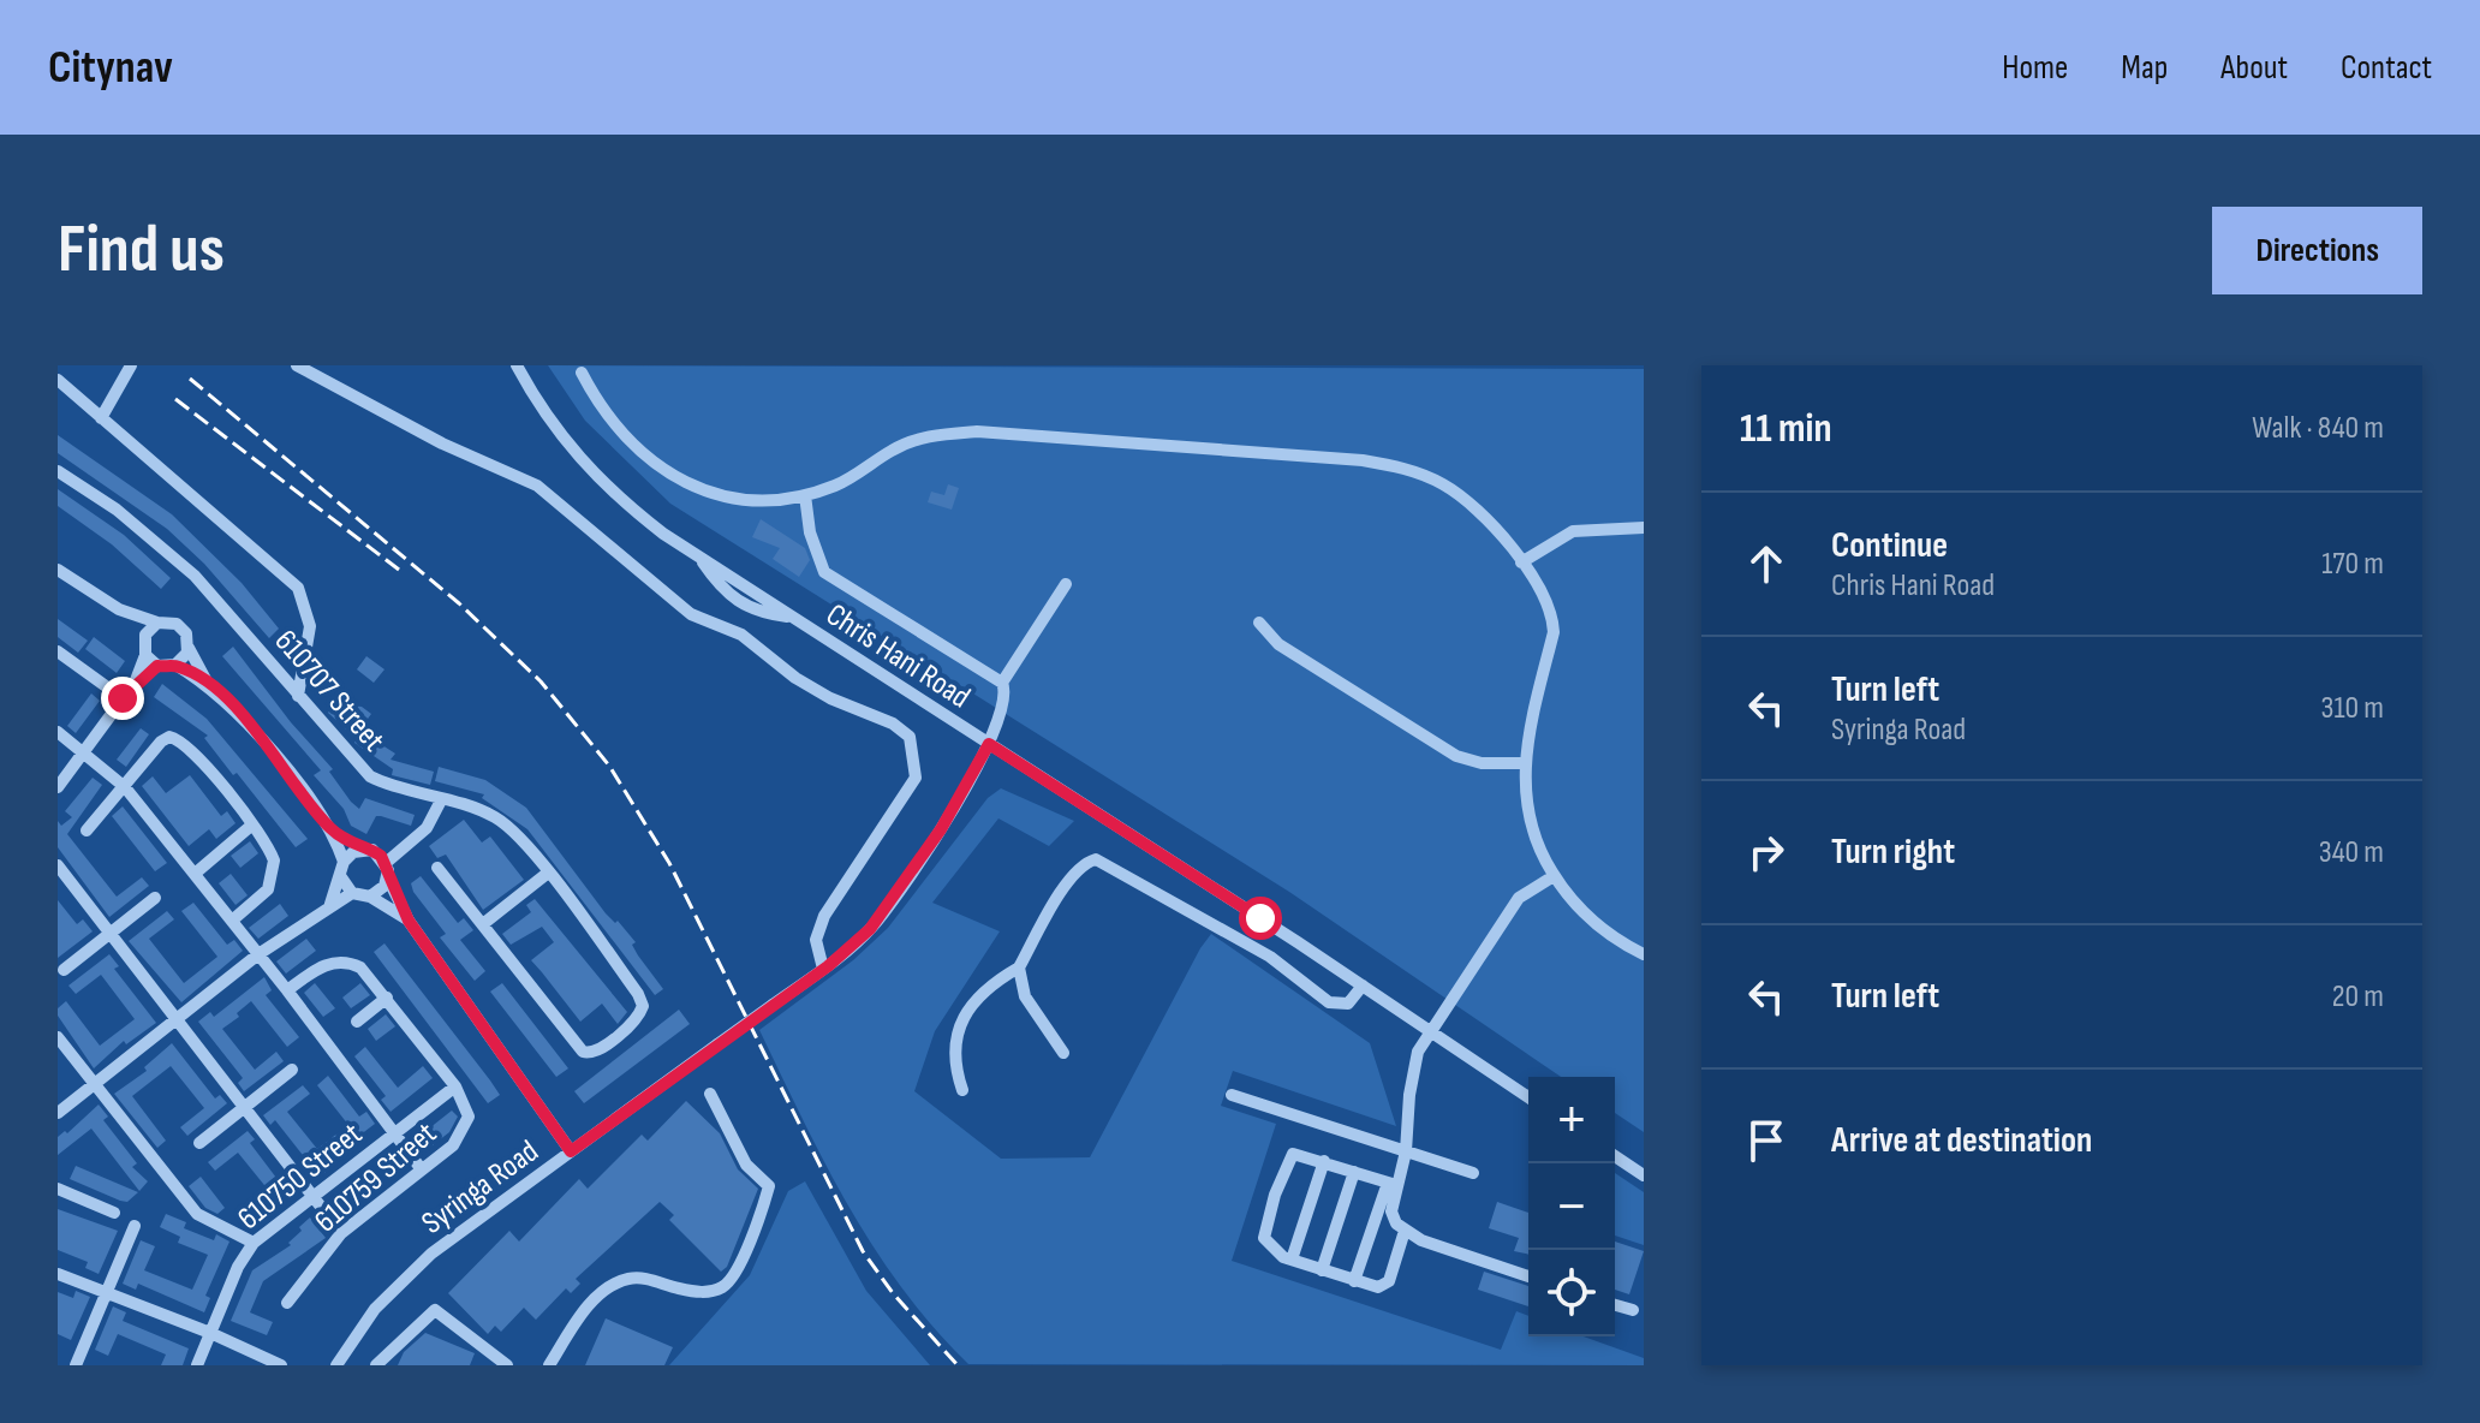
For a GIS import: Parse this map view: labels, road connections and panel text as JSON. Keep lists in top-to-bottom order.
{
  "streets": {
    "street": [
      "Chris Hani Road",
      "610707 Street",
      "610750 Street",
      "610759 Street",
      "Syringa Road"
    ]
  },
  "crossings": [
    ["Chris Hani Road", "Syringa Road"],
    ["610750 Street", "610759 Street"]
  ],
  "page": {
    "header": "Citynav",
    "nav": [
      "Home",
      "Map",
      "About",
      "Contact"
    ],
    "buttons": "Directions",
    "title": "Find us",
    "heading": ["11 min", "Walk · 840 m"],
    "list": [
      ["Continue", "Chris Hani Road", "170 m"],
      ["Turn left", "Syringa Road", "310 m"],
      ["Turn right", "340 m"],
      ["Turn left", "20 m"],
      "Arrive at destination"
    ],
    "map_buttons": ["+", "−"]
  }
}
